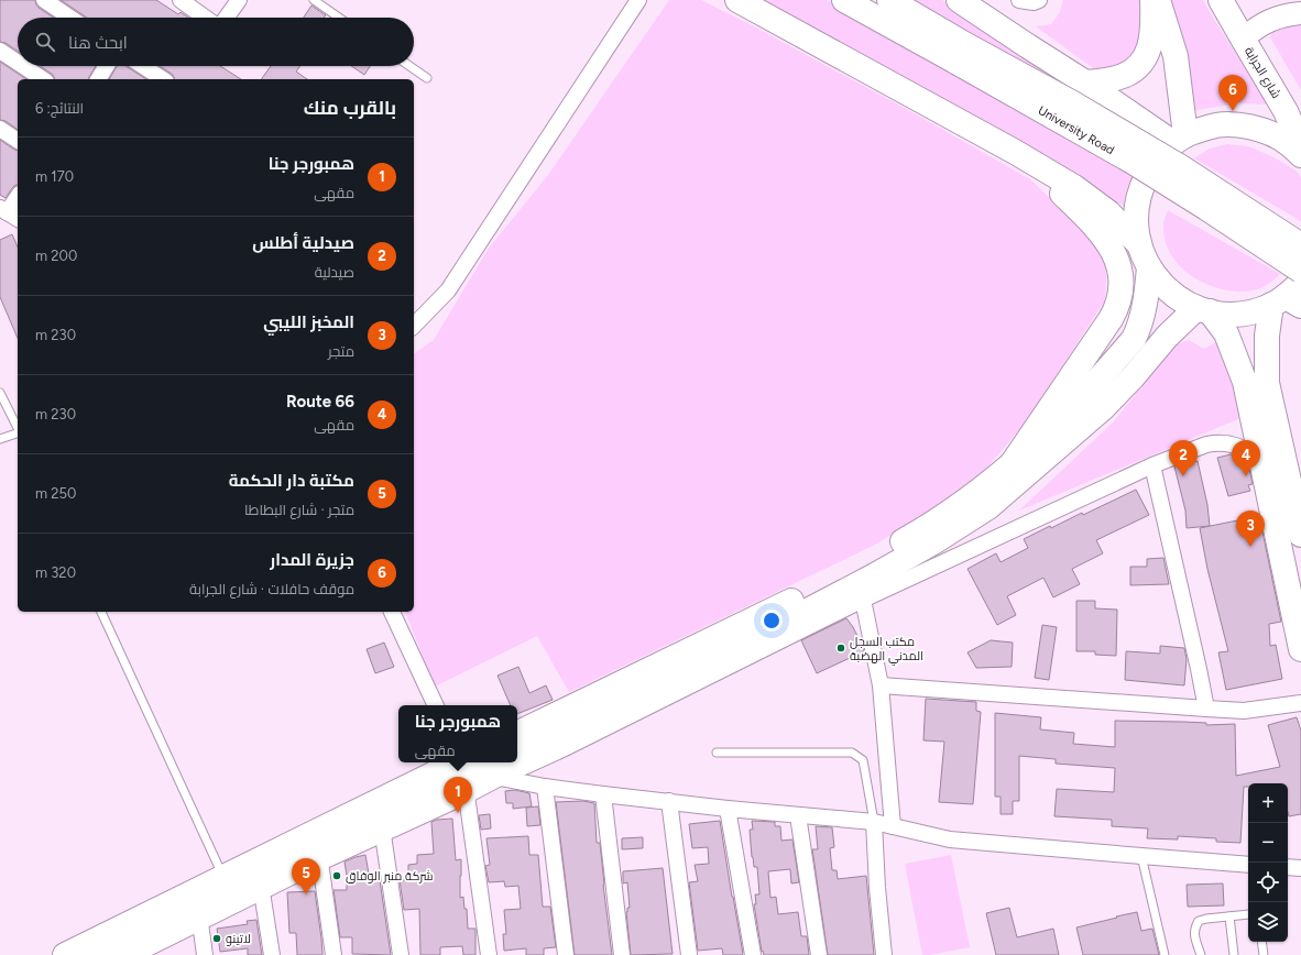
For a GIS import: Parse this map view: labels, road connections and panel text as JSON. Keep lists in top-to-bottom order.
{
  "streets": {
    "main road": ["شارع الجرابة", "University Road"]
  },
  "places": ["مكتب السجل المدني الهضبة", "شركة منبر الوفاق", "لاتينو"],
  "page": {
    "search": "ابحث هنا",
    "pins": [
      "6",
      "2",
      "4",
      "3",
      "1",
      "5"
    ],
    "heading": ["بالقرب منك", "النتائج: 6"],
    "list": [
      {
        "mark": "1",
        "name": "همبورجر جنا",
        "note": "مقهى",
        "value": "170 m"
      },
      {
        "mark": "2",
        "name": "صيدلية أطلس",
        "note": "صيدلية",
        "value": "200 m"
      },
      {
        "mark": "3",
        "name": "المخبز الليبي",
        "note": "متجر",
        "value": "230 m"
      },
      {
        "mark": "4",
        "name": "Route 66",
        "note": "مقهى",
        "value": "230 m"
      },
      {
        "mark": "5",
        "name": "مكتبة دار الحكمة",
        "note": "متجر · شارع البطاطا",
        "value": "250 m"
      },
      {
        "mark": "6",
        "name": "جزيرة المدار",
        "note": "موقف حافلات · شارع الجرابة",
        "value": "320 m"
      }
    ],
    "popup": ["همبورجر جنا", "مقهى"],
    "map_buttons": ["+", "−"]
  }
}
